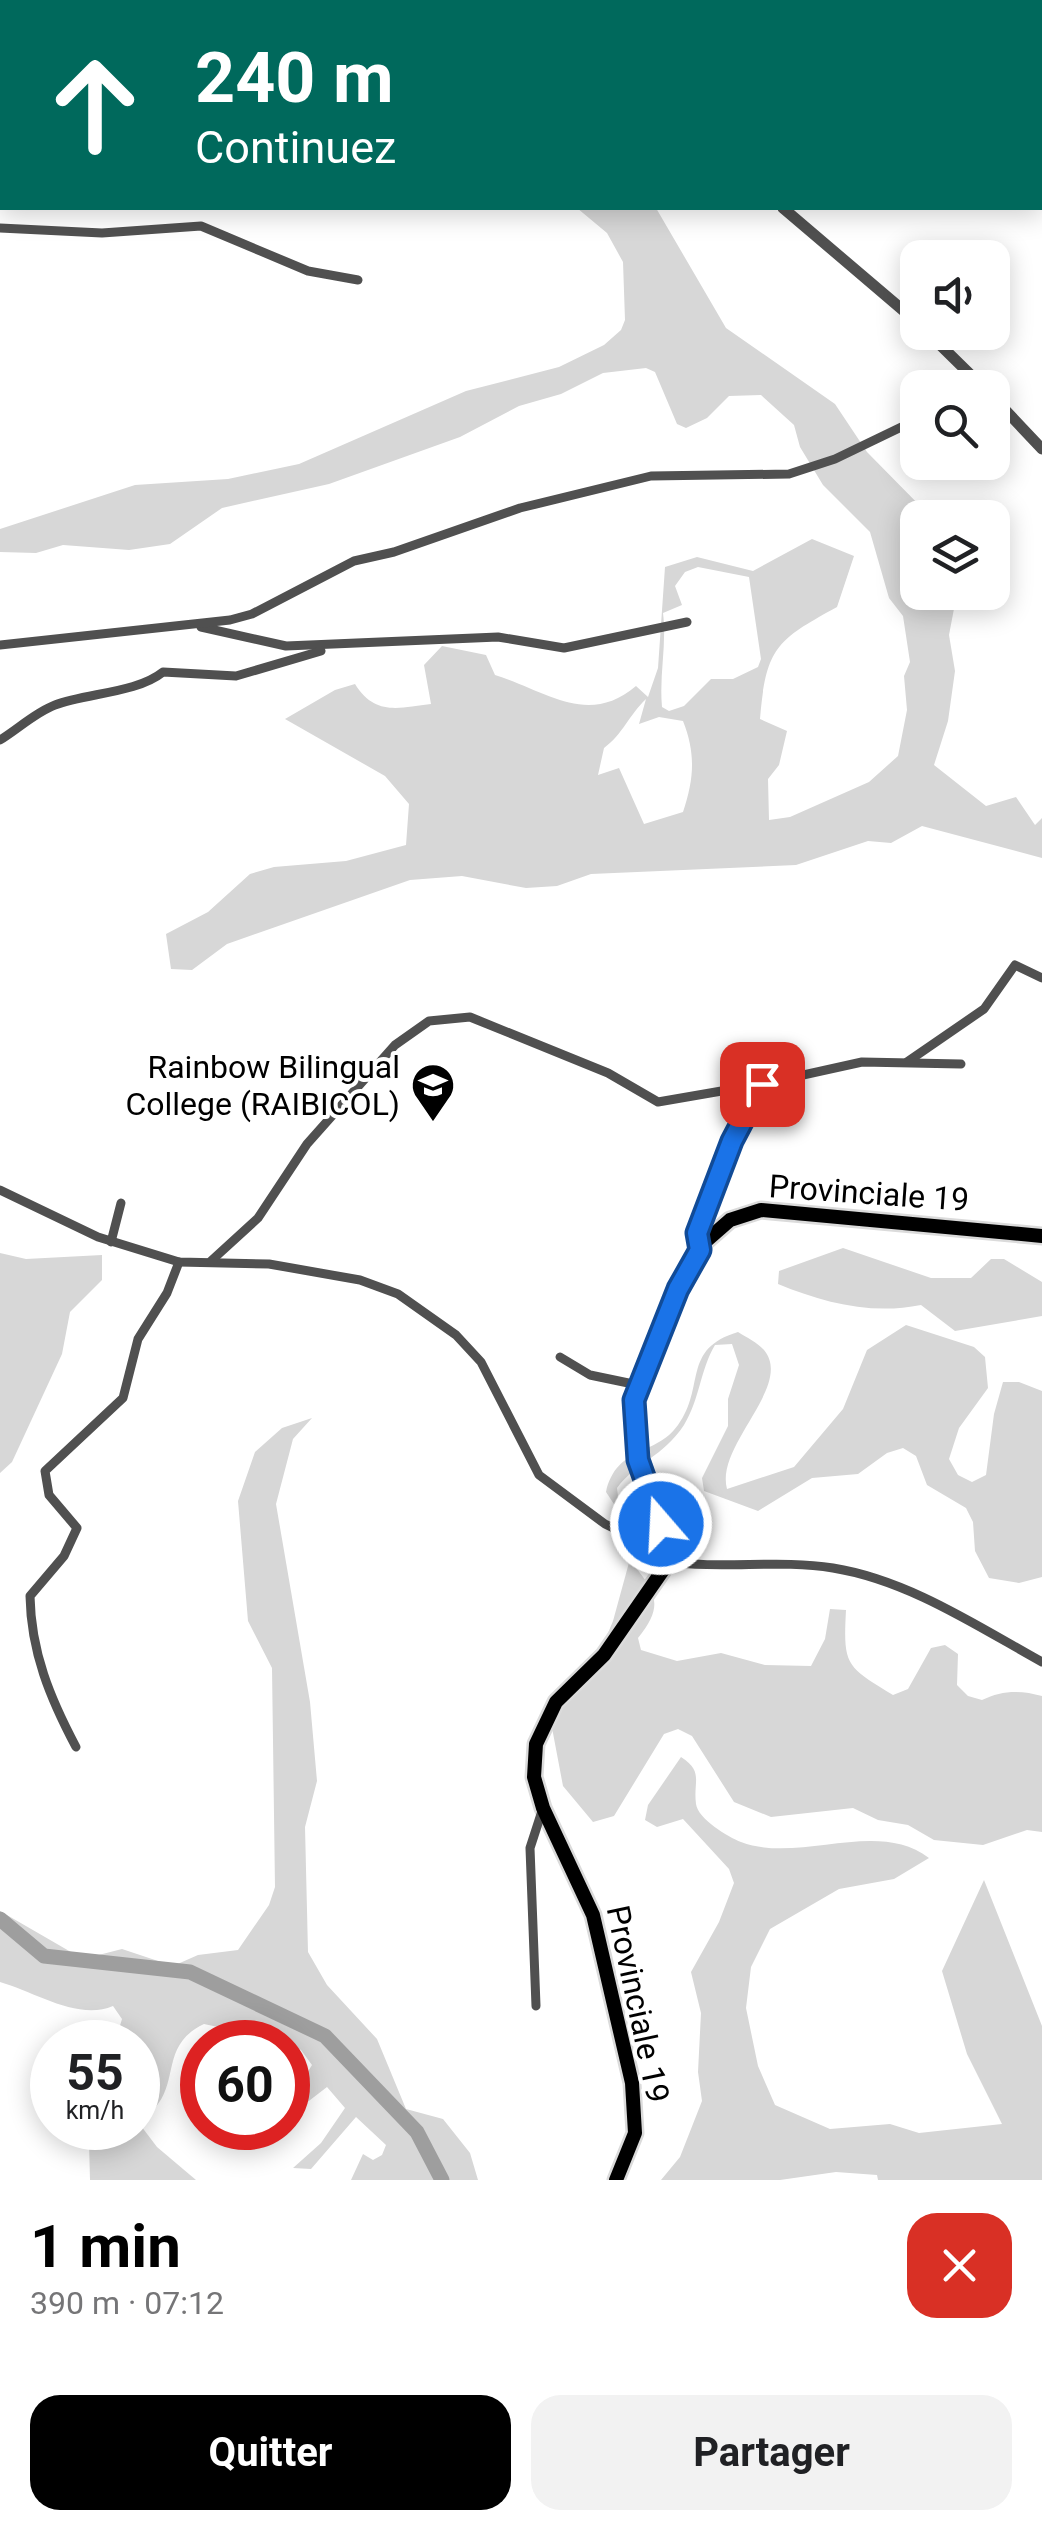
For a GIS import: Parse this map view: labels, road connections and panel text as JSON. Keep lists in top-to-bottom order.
{
  "streets": {
    "main road": ["Provinciale 19"]
  },
  "places": {
    "school or university": ["Rainbow Bilingual College (RAIBICOL)"]
  },
  "page": {
    "turn": ["240 m", "Continuez"],
    "speed": "55 km/h",
    "limit": "60",
    "heading": ["1 min", "390 m · 07:12"],
    "buttons": ["Quitter", "Partager"]
  }
}
